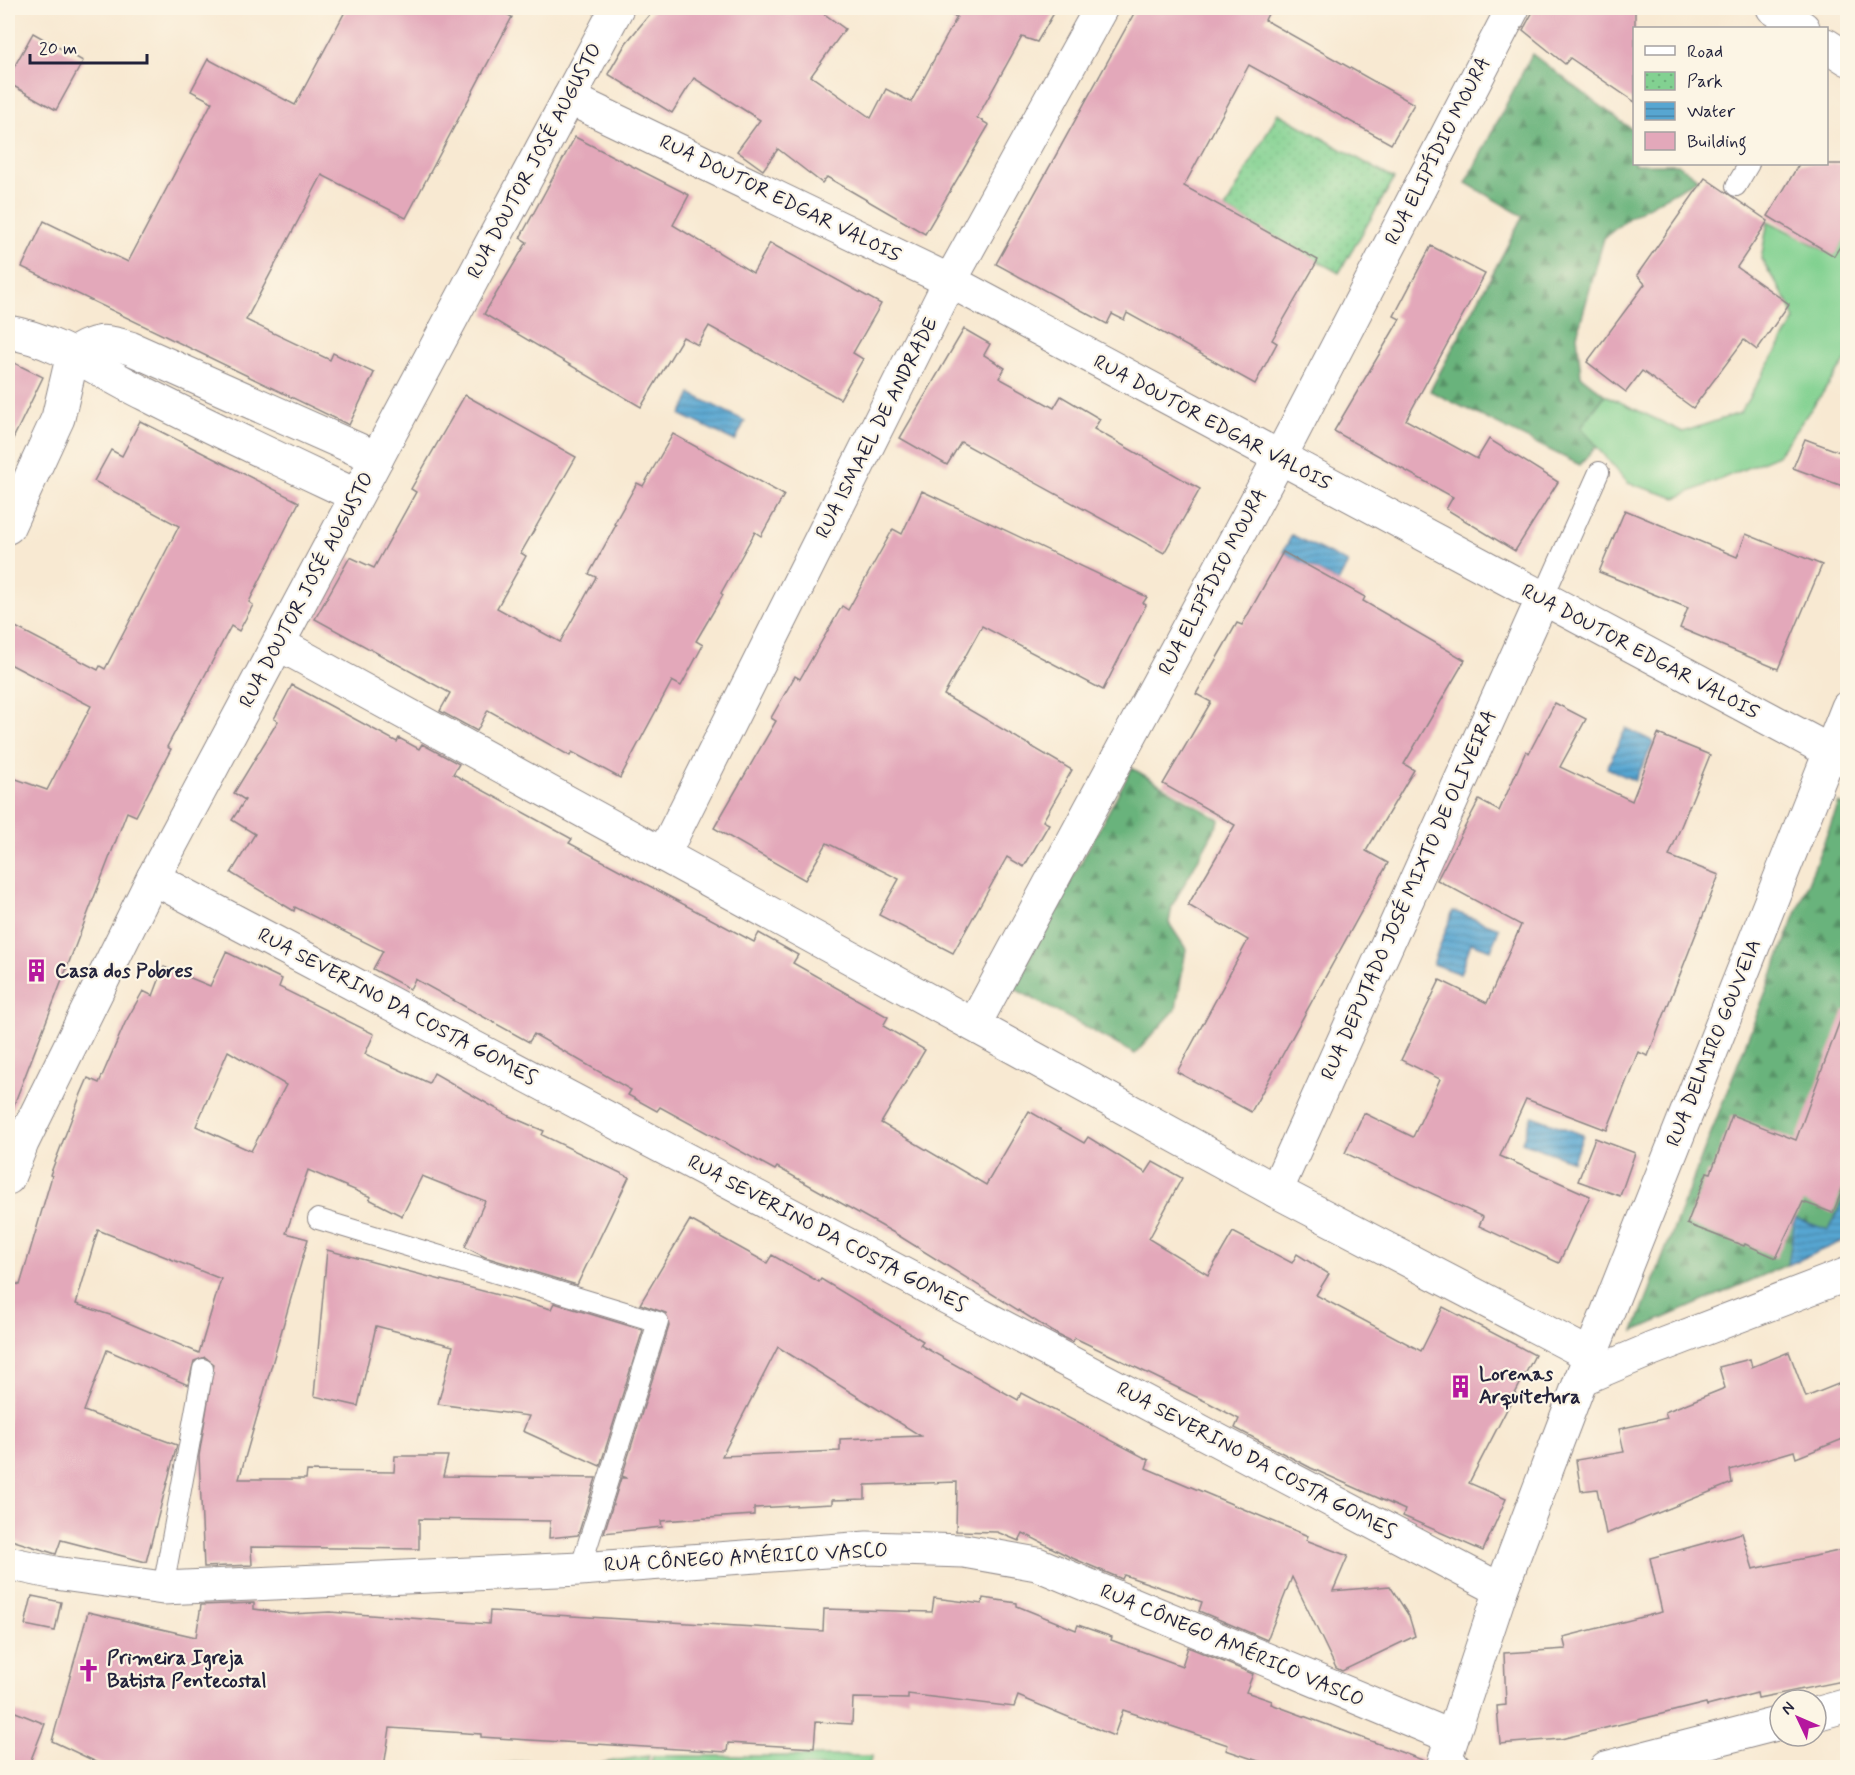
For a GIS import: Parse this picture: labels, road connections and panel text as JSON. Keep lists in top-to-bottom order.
{
  "streets": {
    "street": [
      "RUA ELIPÍDIO MOURA",
      "RUA DOUTOR JOSÉ AUGUSTO",
      "RUA DOUTOR EDGAR VALOIS",
      "RUA ISMAEL DE ANDRADE",
      "RUA DEPUTADO JOSÉ MIXTO DE OLIVEIRA",
      "RUA SEVERINO DA COSTA GOMES",
      "RUA DELMIRO GOUVEIA",
      "RUA CÔNEGO AMÉRICO VASCO"
    ]
  },
  "crossings": [
    ["RUA ELIPÍDIO MOURA", "RUA DOUTOR EDGAR VALOIS"],
    ["RUA DOUTOR JOSÉ AUGUSTO", "RUA DOUTOR EDGAR VALOIS"],
    ["RUA DOUTOR JOSÉ AUGUSTO", "RUA SEVERINO DA COSTA GOMES"],
    ["RUA DOUTOR EDGAR VALOIS", "RUA ISMAEL DE ANDRADE"],
    ["RUA DOUTOR EDGAR VALOIS", "RUA DEPUTADO JOSÉ MIXTO DE OLIVEIRA"],
    ["RUA DOUTOR EDGAR VALOIS", "RUA DELMIRO GOUVEIA"],
    ["RUA SEVERINO DA COSTA GOMES", "RUA DELMIRO GOUVEIA"],
    ["RUA DELMIRO GOUVEIA", "RUA CÔNEGO AMÉRICO VASCO"]
  ],
  "places": {
    "building": ["Casa dos Pobres", "Lorenas Arquitetura"],
    "church": ["Primeira Igreja Batista Pentecostal"]
  },
  "legend": [
    "Road",
    "Park",
    "Water",
    "Building"
  ],
  "scale_bar": "20 m",
  "north": "top left"
}
